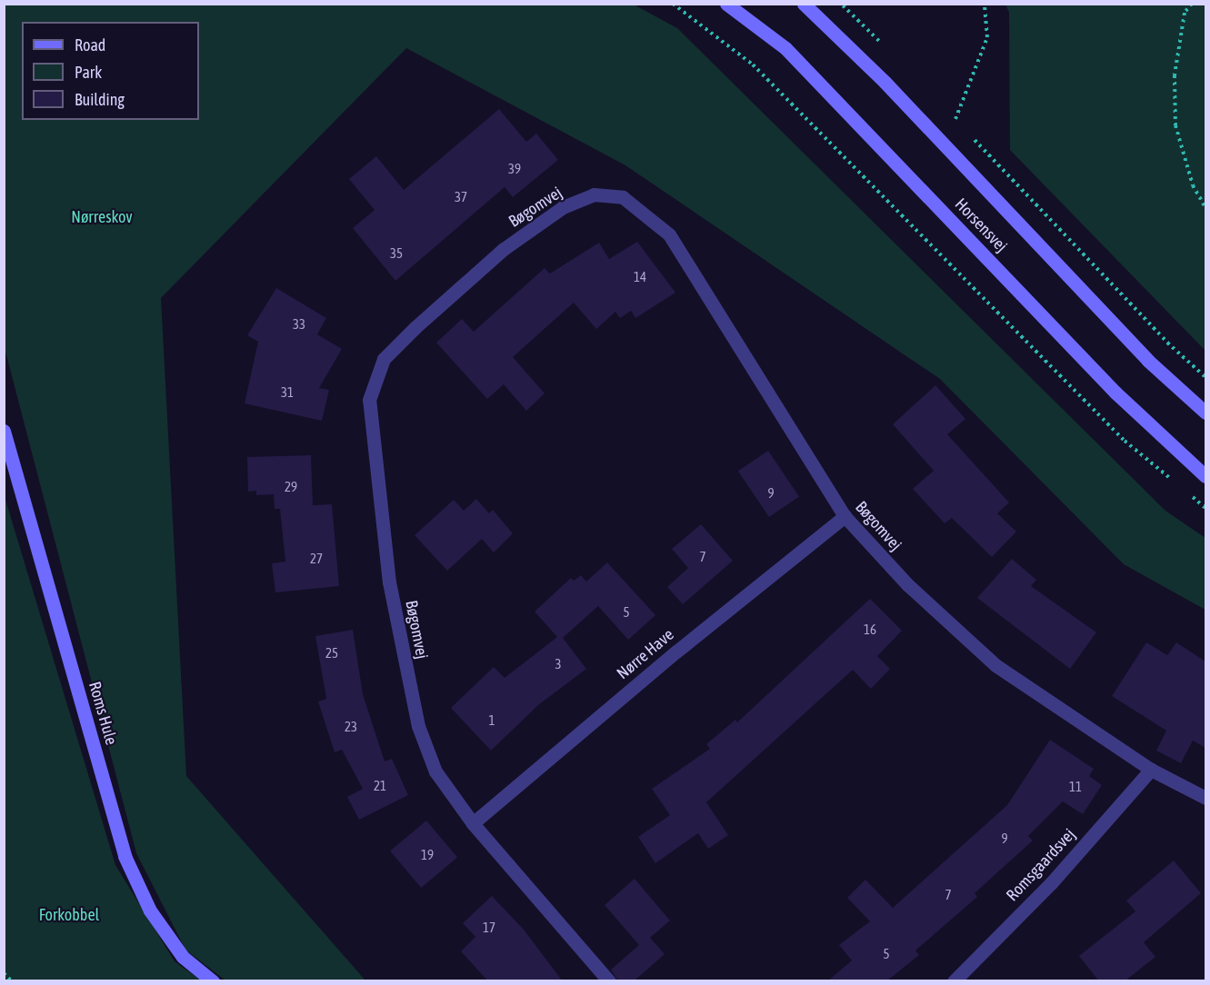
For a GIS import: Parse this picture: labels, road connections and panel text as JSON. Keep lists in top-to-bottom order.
{
  "streets": {
    "main road": ["Horsensvej", "Roms Hule"],
    "street": ["Bøgomvej", "Nørre Have", "Romsgaardsvej"]
  },
  "crossings": [
    ["Bøgomvej", "Nørre Have"],
    ["Bøgomvej", "Romsgaardsvej"]
  ],
  "parks": ["Nørreskov", "Forkobbel"],
  "house_numbers": [
    "39",
    "37",
    "35",
    "14",
    "33",
    "31",
    "29",
    "9",
    "7",
    "27",
    "5",
    "16",
    "25",
    "3",
    "1",
    "23",
    "21",
    "11",
    "9",
    "19",
    "7",
    "17",
    "5"
  ],
  "legend": ["Road", "Park", "Building"]
}
